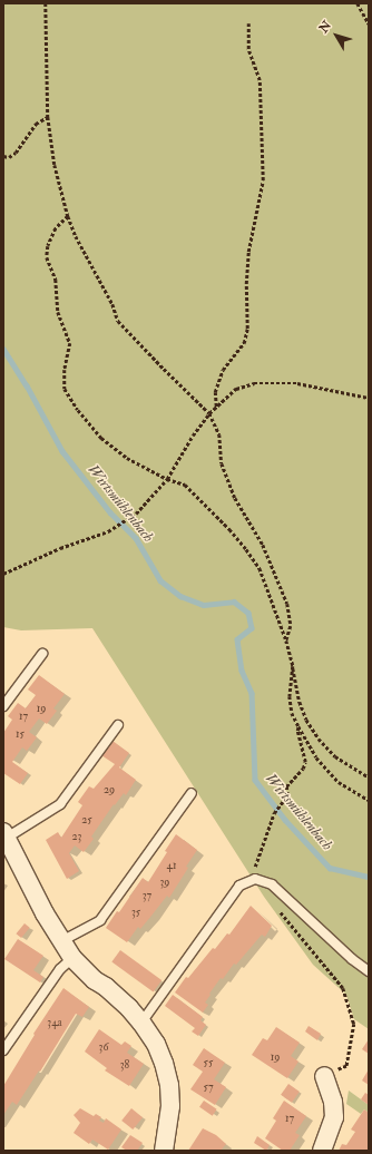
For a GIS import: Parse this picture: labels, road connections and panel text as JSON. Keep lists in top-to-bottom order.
{
  "water": ["Wirtsmühlenbach"],
  "house_numbers": [
    "19",
    "17",
    "15",
    "29",
    "25",
    "23",
    "41",
    "39",
    "37",
    "35",
    "34a",
    "36",
    "19",
    "55",
    "38",
    "57",
    "17"
  ],
  "north": "top left"
}
